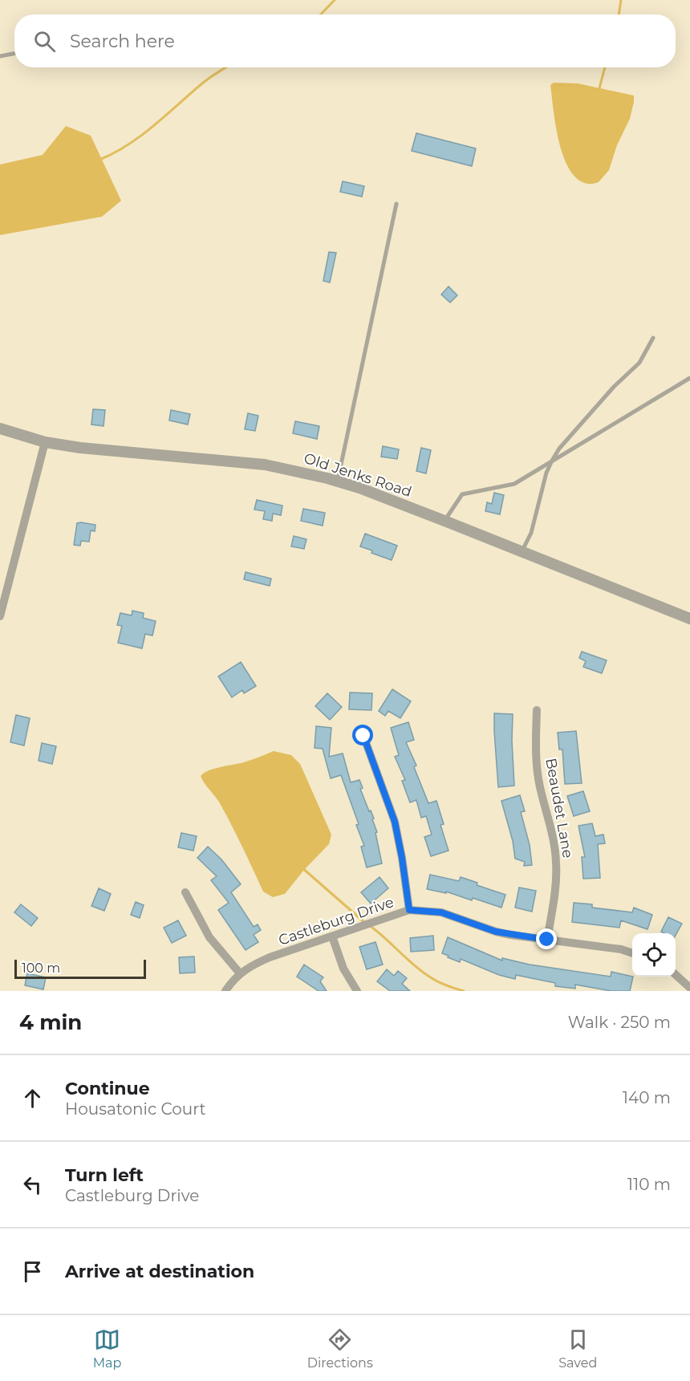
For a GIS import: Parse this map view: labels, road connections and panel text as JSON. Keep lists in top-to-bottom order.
{
  "streets": {
    "street": ["Old Jenks Road", "Beaudet Lane", "Castleburg Drive"]
  },
  "crossings": [
    ["Beaudet Lane", "Castleburg Drive"]
  ],
  "scale_bar": "100 m",
  "page": {
    "search": "Search here",
    "scale": "100 m",
    "heading": ["4 min", "Walk · 250 m"],
    "list": [
      ["Continue", "Housatonic Court", "140 m"],
      ["Turn left", "Castleburg Drive", "110 m"],
      "Arrive at destination"
    ],
    "nav": ["Map", "Directions", "Saved"]
  }
}
